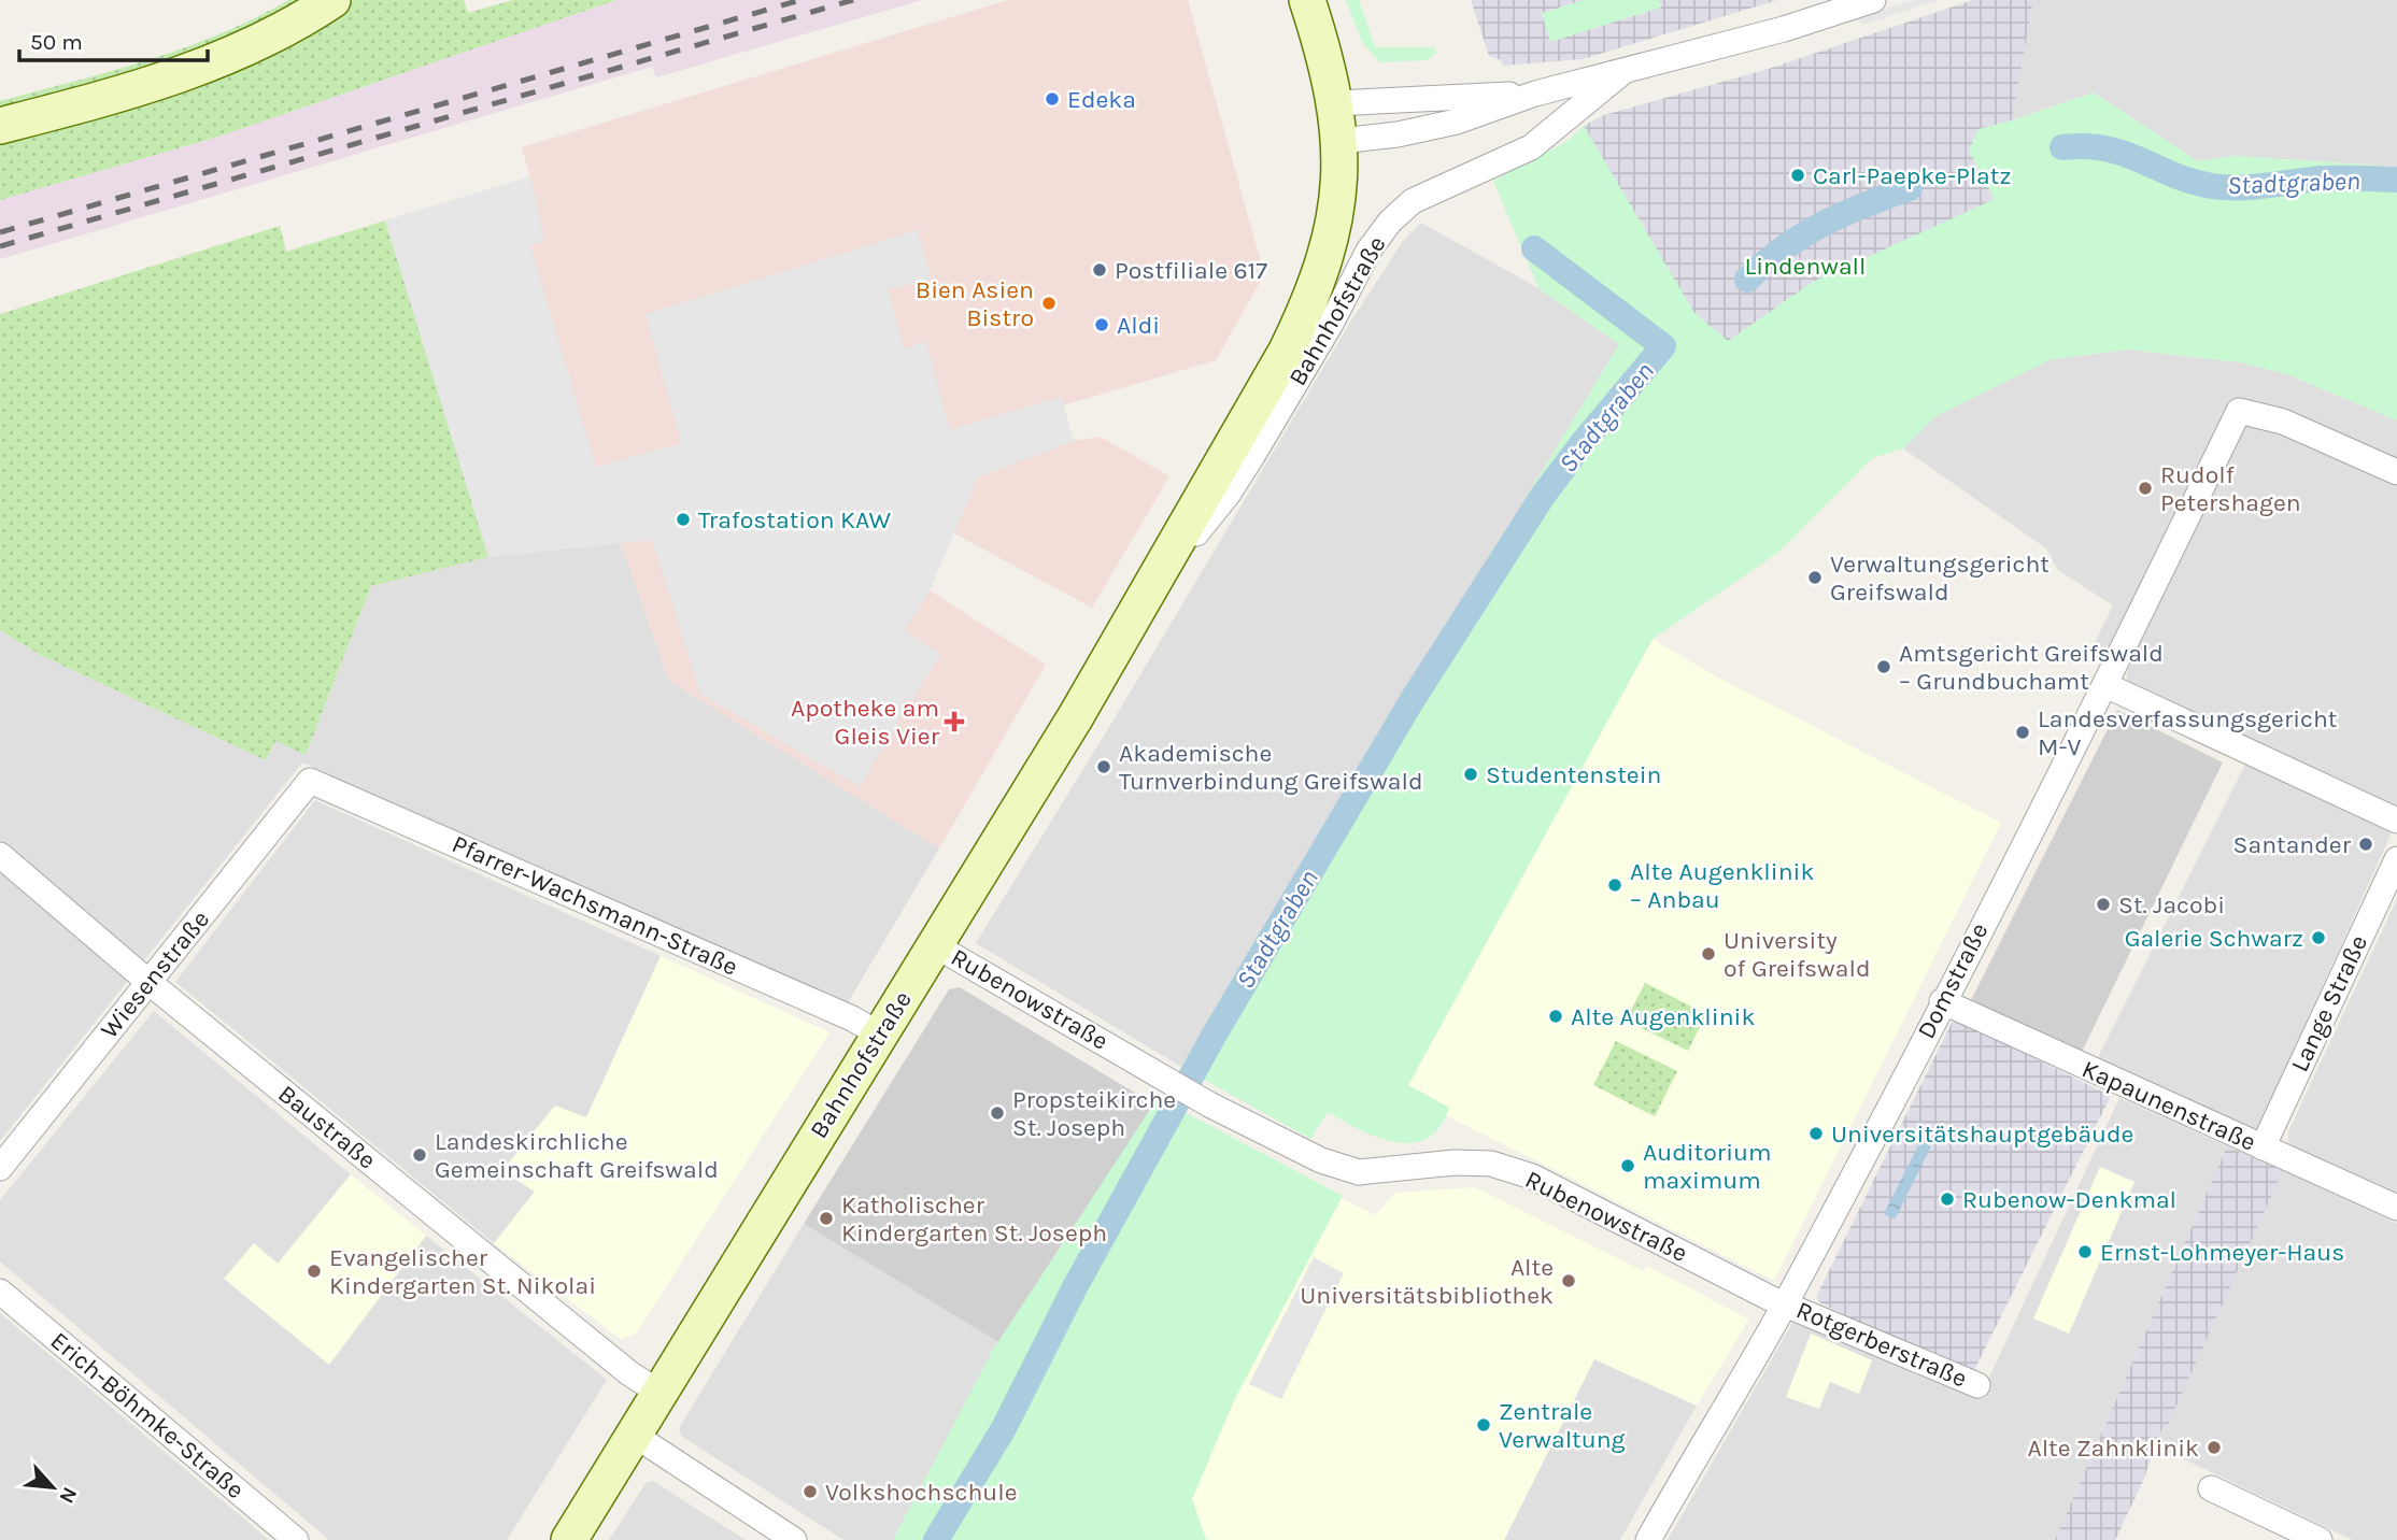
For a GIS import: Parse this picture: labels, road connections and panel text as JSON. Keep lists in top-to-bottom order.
{
  "streets": {
    "main road": ["Bahnhofstraße"],
    "street": [
      "Pfarrer-Wachsmann-Straße",
      "Wiesenstraße",
      "Domstraße",
      "Rubenowstraße",
      "Lange Straße",
      "Kapaunenstraße",
      "Baustraße",
      "Rotgerberstraße",
      "Erich-Böhmke-Straße"
    ]
  },
  "crossings": [
    ["Bahnhofstraße", "Pfarrer-Wachsmann-Straße"],
    ["Bahnhofstraße", "Rubenowstraße"],
    ["Bahnhofstraße", "Baustraße"],
    ["Pfarrer-Wachsmann-Straße", "Wiesenstraße"],
    ["Wiesenstraße", "Baustraße"],
    ["Domstraße", "Rubenowstraße"],
    ["Domstraße", "Kapaunenstraße"],
    ["Domstraße", "Rotgerberstraße"],
    ["Rubenowstraße", "Rotgerberstraße"],
    ["Lange Straße", "Kapaunenstraße"]
  ],
  "water": ["Stadtgraben"],
  "parks": ["Lindenwall"],
  "places": {
    "other": [
      "Edeka",
      "Carl-Paepke-Platz",
      "Postfiliale 617",
      "Bien Asien Bistro",
      "Aldi",
      "Rudolf Petershagen",
      "Trafostation KAW",
      "Verwaltungsgericht Greifswald",
      "Amtsgericht Greifswald – Grundbuchamt",
      "Landesverfassungsgericht M-V",
      "Akademische Turnverbindung Greifswald",
      "Studentenstein",
      "Santander",
      "Alte Augenklinik – Anbau",
      "St. Jacobi",
      "Galerie Schwarz",
      "University of Greifswald",
      "Alte Augenklinik",
      "Propsteikirche St. Joseph",
      "Universitätshauptgebäude",
      "Landeskirchliche Gemeinschaft Greifswald",
      "Auditorium maximum",
      "Rubenow-Denkmal",
      "Katholischer Kindergarten St. Joseph",
      "Ernst-Lohmeyer-Haus",
      "Evangelischer Kindergarten St. Nikolai",
      "Alte Universitätsbibliothek",
      "Zentrale Verwaltung",
      "Alte Zahnklinik",
      "Volkshochschule"
    ],
    "health": ["Apotheke am Gleis Vier"]
  },
  "scale_bar": "50 m",
  "north": "bottom right"
}
